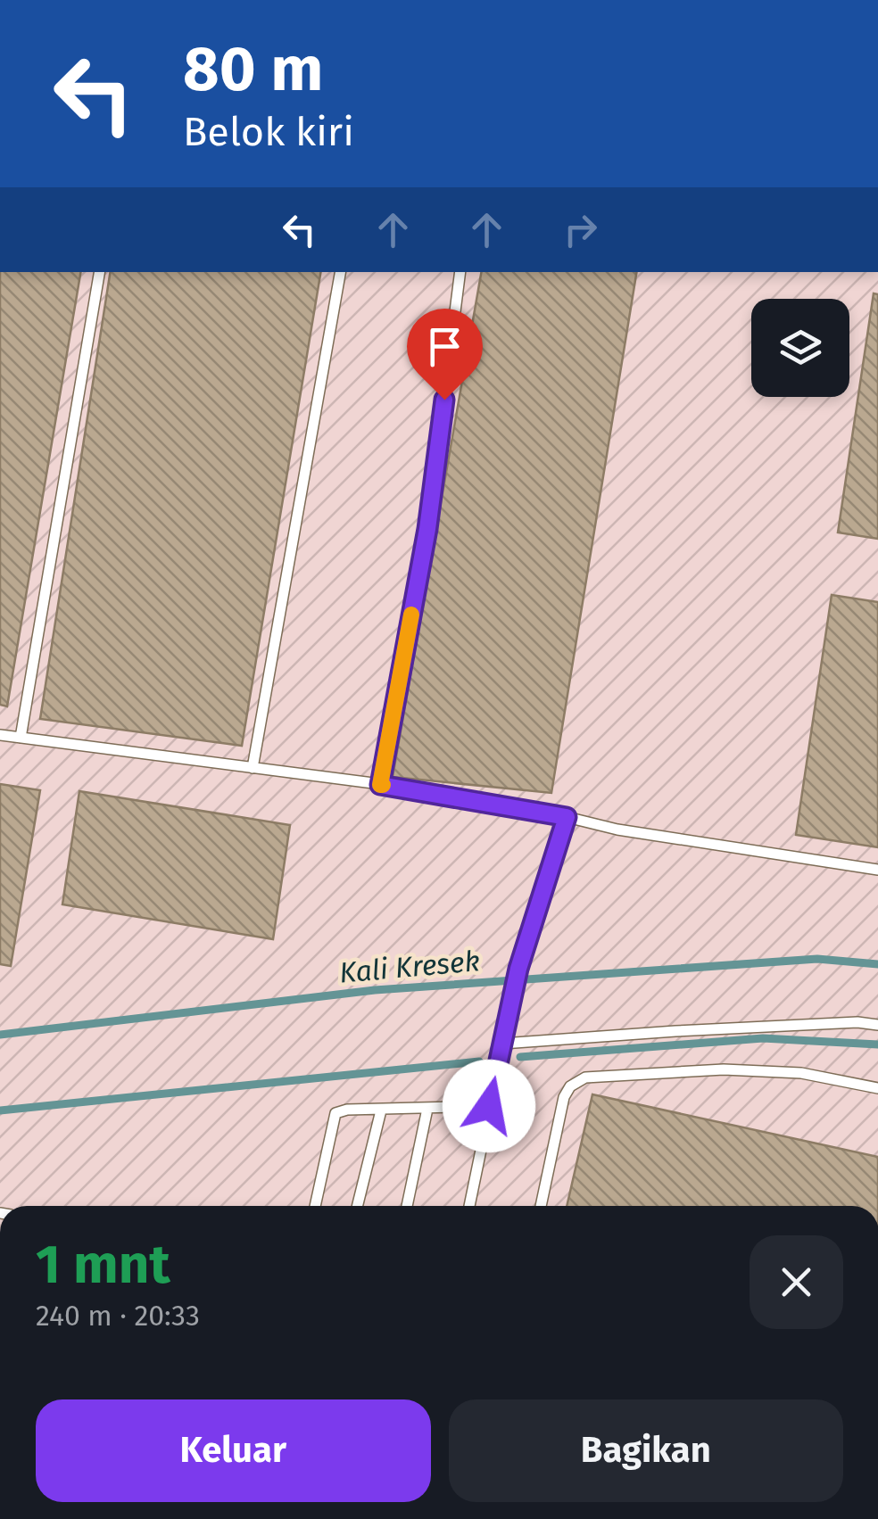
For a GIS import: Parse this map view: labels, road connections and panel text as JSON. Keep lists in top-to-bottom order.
{
  "water": ["Kali Kresek"],
  "page": {
    "turn": ["80 m", "Belok kiri"],
    "heading": ["1 mnt", "240 m · 20:33"],
    "buttons": ["Keluar", "Bagikan"]
  }
}
